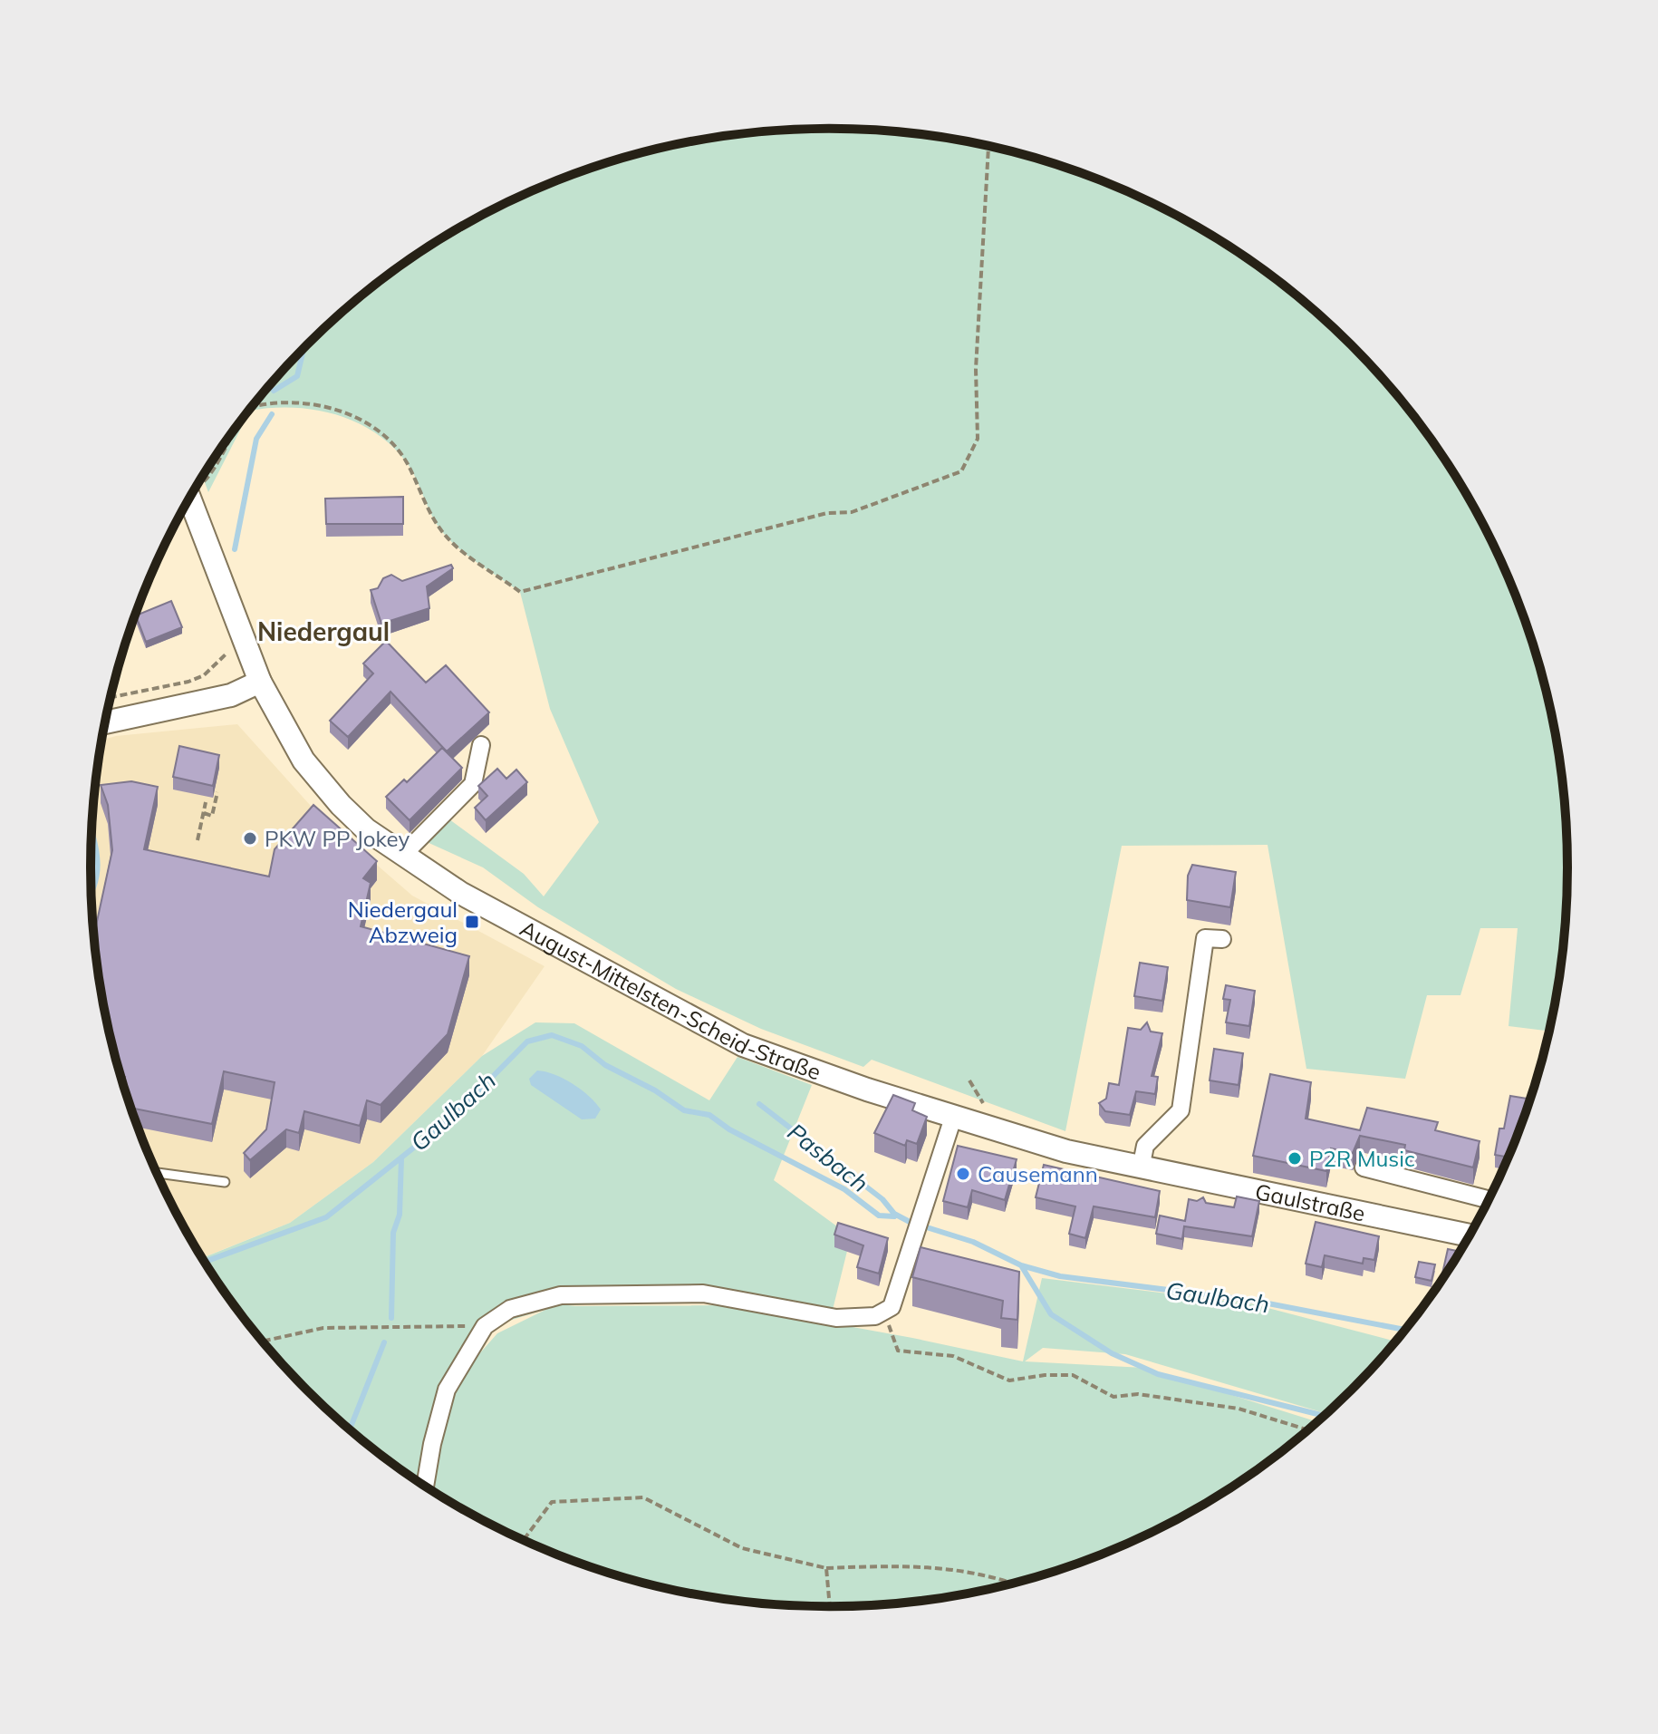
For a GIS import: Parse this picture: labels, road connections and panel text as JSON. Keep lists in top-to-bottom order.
{
  "streets": {
    "main road": ["August-Mittelsten-Scheid-Straße", "Gaulstraße"]
  },
  "crossings": [
    ["August-Mittelsten-Scheid-Straße", "Gaulstraße"]
  ],
  "districts": ["Niedergaul"],
  "water": ["Gaulbach", "Pasbach"],
  "places": {
    "other": ["PKW PP Jokey", "P2R Music", "Causemann"],
    "transit": ["Niedergaul Abzweig"]
  }
}
